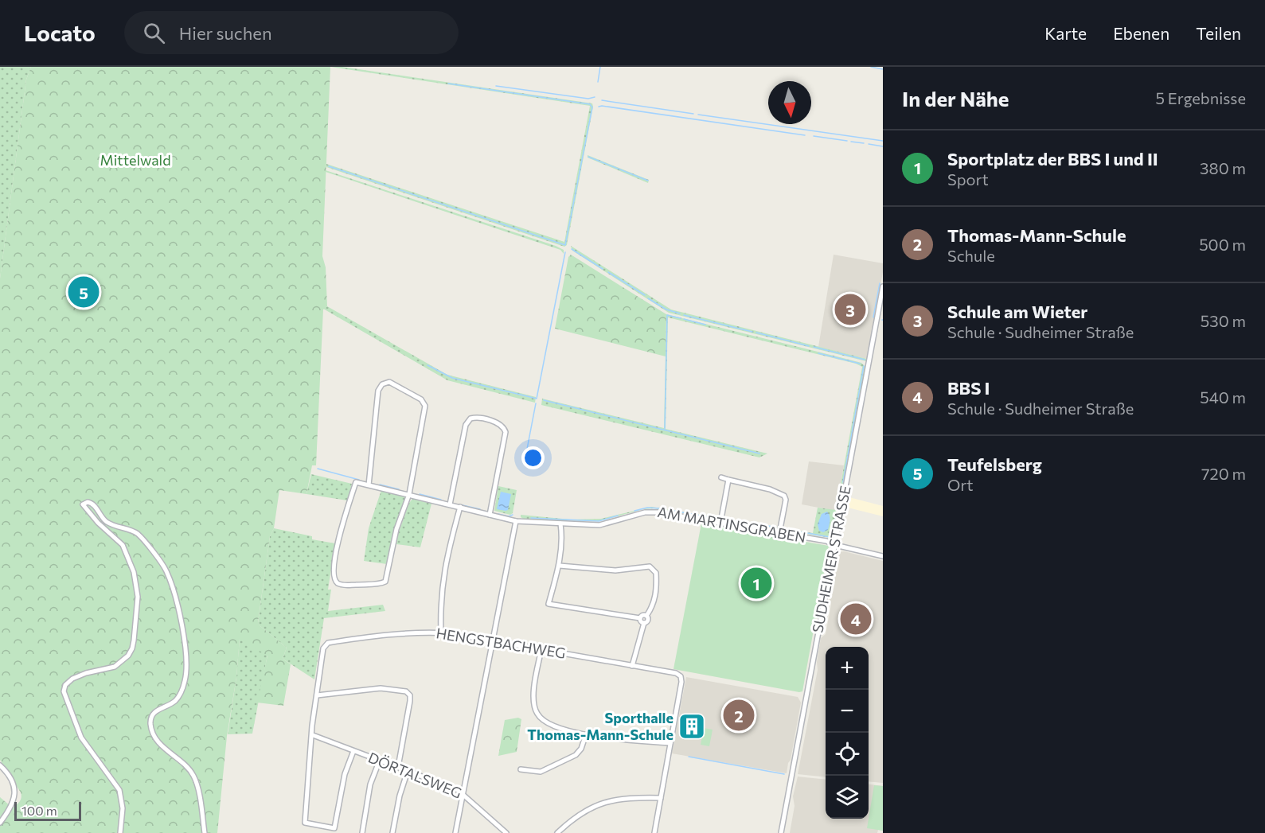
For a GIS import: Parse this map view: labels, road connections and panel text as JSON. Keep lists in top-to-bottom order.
{
  "streets": {
    "street": [
      "AM MARTINSGRABEN",
      "SUDHEIMER STRASSE",
      "HENGSTBACHWEG",
      "DÖRTALSWEG"
    ]
  },
  "crossings": [
    ["AM MARTINSGRABEN", "SUDHEIMER STRASSE"]
  ],
  "parks": ["Mittelwald"],
  "places": {
    "building": ["Sporthalle Thomas-Mann-Schule"]
  },
  "scale_bar": "100 m",
  "north": "bottom",
  "page": {
    "header": "Locato",
    "search": "Hier suchen",
    "nav": ["Karte", "Ebenen", "Teilen"],
    "heading": ["In der Nähe", "5 Ergebnisse"],
    "list": [
      {
        "mark": "1",
        "name": "Sportplatz der BBS I und II",
        "note": "Sport",
        "value": "380 m"
      },
      {
        "mark": "2",
        "name": "Thomas-Mann-Schule",
        "note": "Schule",
        "value": "500 m"
      },
      {
        "mark": "3",
        "name": "Schule am Wieter",
        "note": "Schule · Sudheimer Straße",
        "value": "530 m"
      },
      {
        "mark": "4",
        "name": "BBS I",
        "note": "Schule · Sudheimer Straße",
        "value": "540 m"
      },
      {
        "mark": "5",
        "name": "Teufelsberg",
        "note": "Ort",
        "value": "720 m"
      }
    ],
    "pins": [
      "5",
      "3",
      "1",
      "4",
      "2"
    ],
    "map_buttons": ["+", "−"],
    "scale": "100 m"
  }
}
